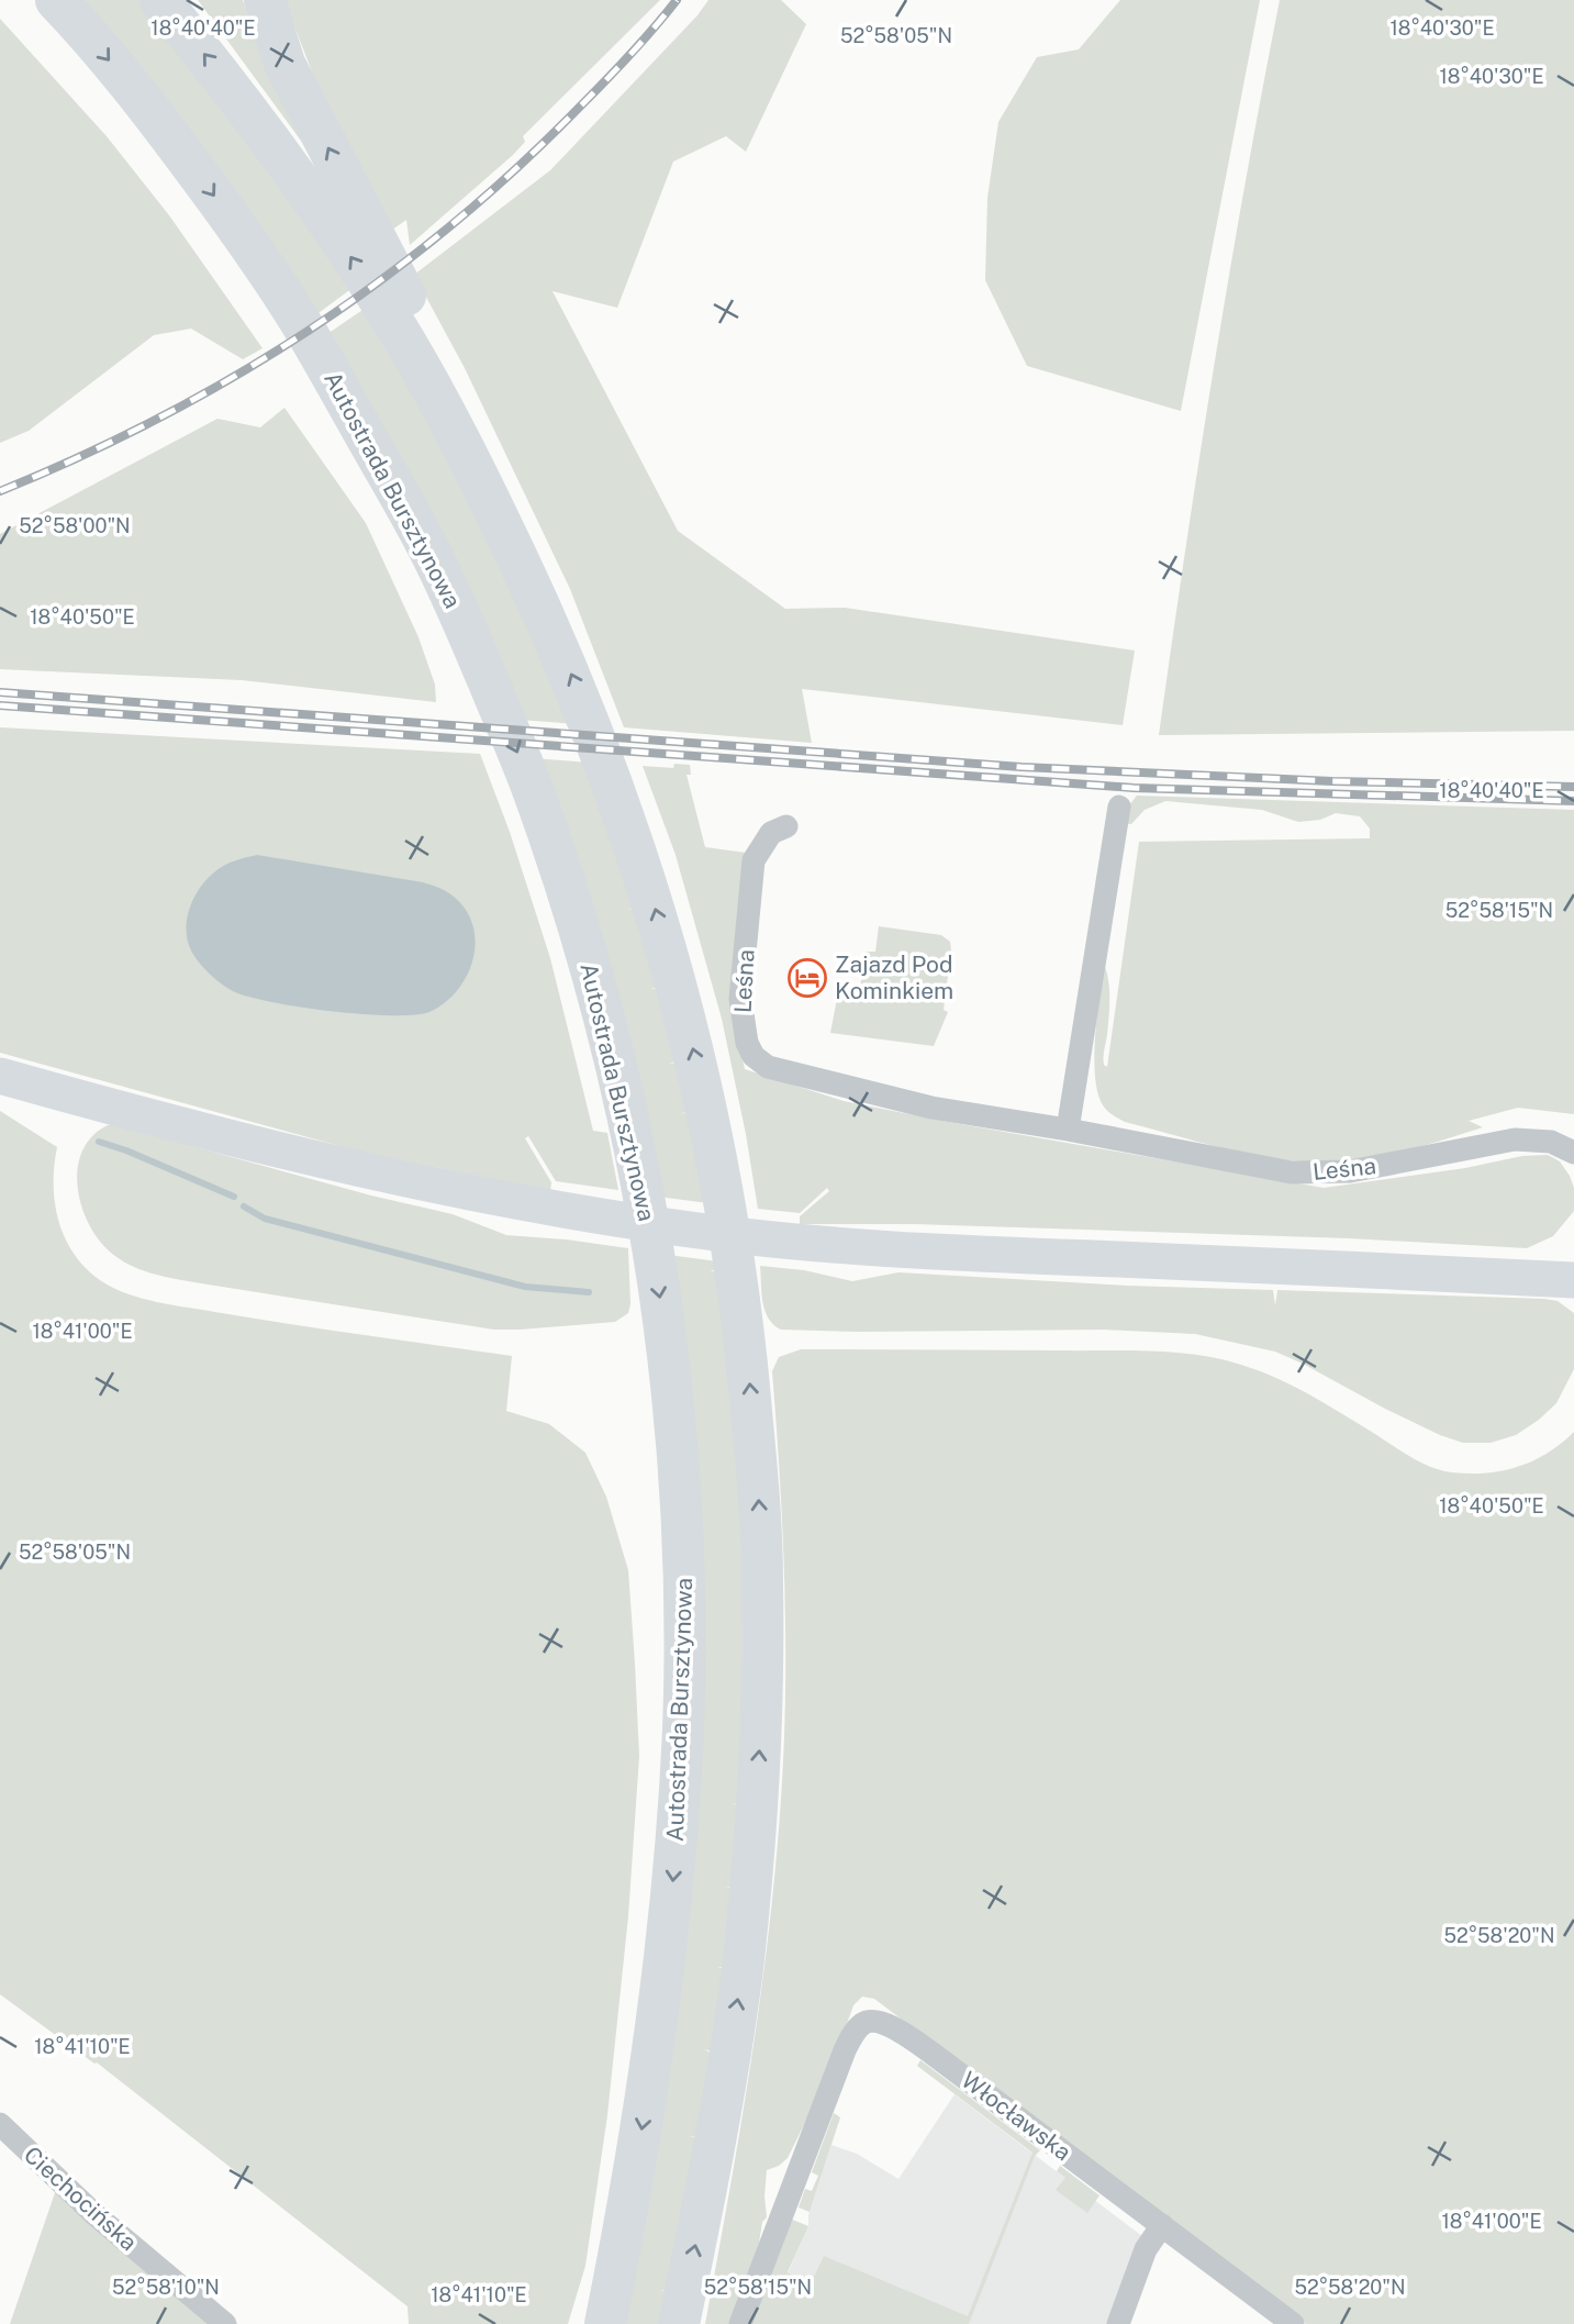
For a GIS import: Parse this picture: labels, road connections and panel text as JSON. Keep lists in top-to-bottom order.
{
  "streets": {
    "highway": ["Autostrada Bursztynowa"],
    "street": ["Leśna", "Włocławska", "Ciechocińska"]
  },
  "places": {
    "hotel": ["Zajazd Pod Kominkiem"]
  },
  "coordinates": [
    "18°40'30\"E",
    "18°40'40\"E",
    "52°58'05\"N",
    "52°58'00\"N",
    "18°40'50\"E",
    "52°58'15\"N",
    "18°41'00\"E",
    "52°58'20\"N",
    "18°41'10\"E",
    "52°58'10\"N"
  ]
}
